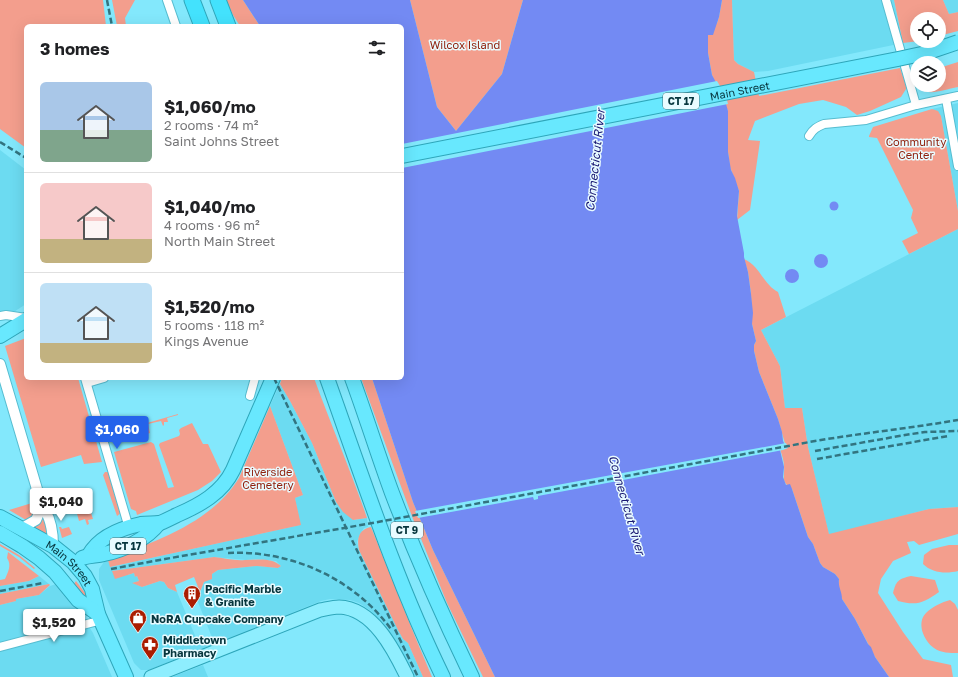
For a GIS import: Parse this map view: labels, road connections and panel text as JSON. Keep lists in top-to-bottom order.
{
  "streets": {
    "highway": ["Main Street", "CT 17", "CT 9"]
  },
  "crossings": [
    ["Main Street", "CT 17"]
  ],
  "water": ["Connecticut River"],
  "parks": ["Wilcox Island", "Community Center", "Riverside Cemetery"],
  "places": {
    "building": ["Pacific Marble & Granite"],
    "shop": ["NoRA Cupcake Company"],
    "pharmacy": ["Middletown Pharmacy"]
  },
  "page": {
    "heading": "3 homes",
    "list": [
      {
        "name": "$1,060/mo",
        "note": "2 rooms · 74 m² · Saint Johns Street"
      },
      {
        "name": "$1,040/mo",
        "note": "4 rooms · 96 m² · North Main Street"
      },
      {
        "name": "$1,520/mo",
        "note": "5 rooms · 118 m² · Kings Avenue"
      }
    ],
    "price": ["$1,060", "$1,040", "$1,520"]
  }
}
